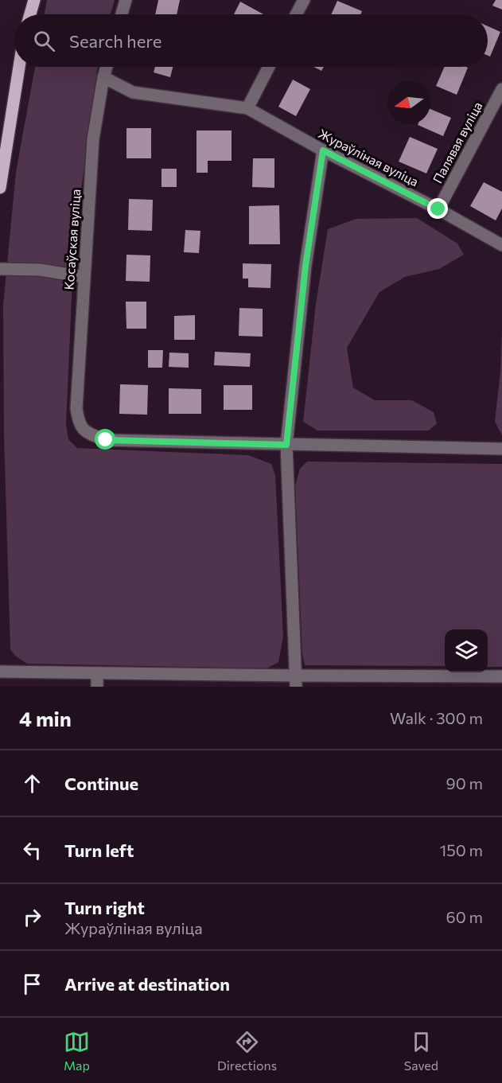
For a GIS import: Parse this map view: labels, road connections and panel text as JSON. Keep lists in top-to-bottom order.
{
  "streets": {
    "street": ["Палявая вуліца", "Жураўліная вуліца", "Косаўская вуліца"]
  },
  "crossings": [
    ["Палявая вуліца", "Жураўліная вуліца"]
  ],
  "north": "left",
  "page": {
    "search": "Search here",
    "heading": ["4 min", "Walk · 300 m"],
    "list": [
      ["Continue", "90 m"],
      ["Turn left", "150 m"],
      ["Turn right", "Жураўліная вуліца", "60 m"],
      "Arrive at destination"
    ],
    "nav": ["Map", "Directions", "Saved"]
  }
}
